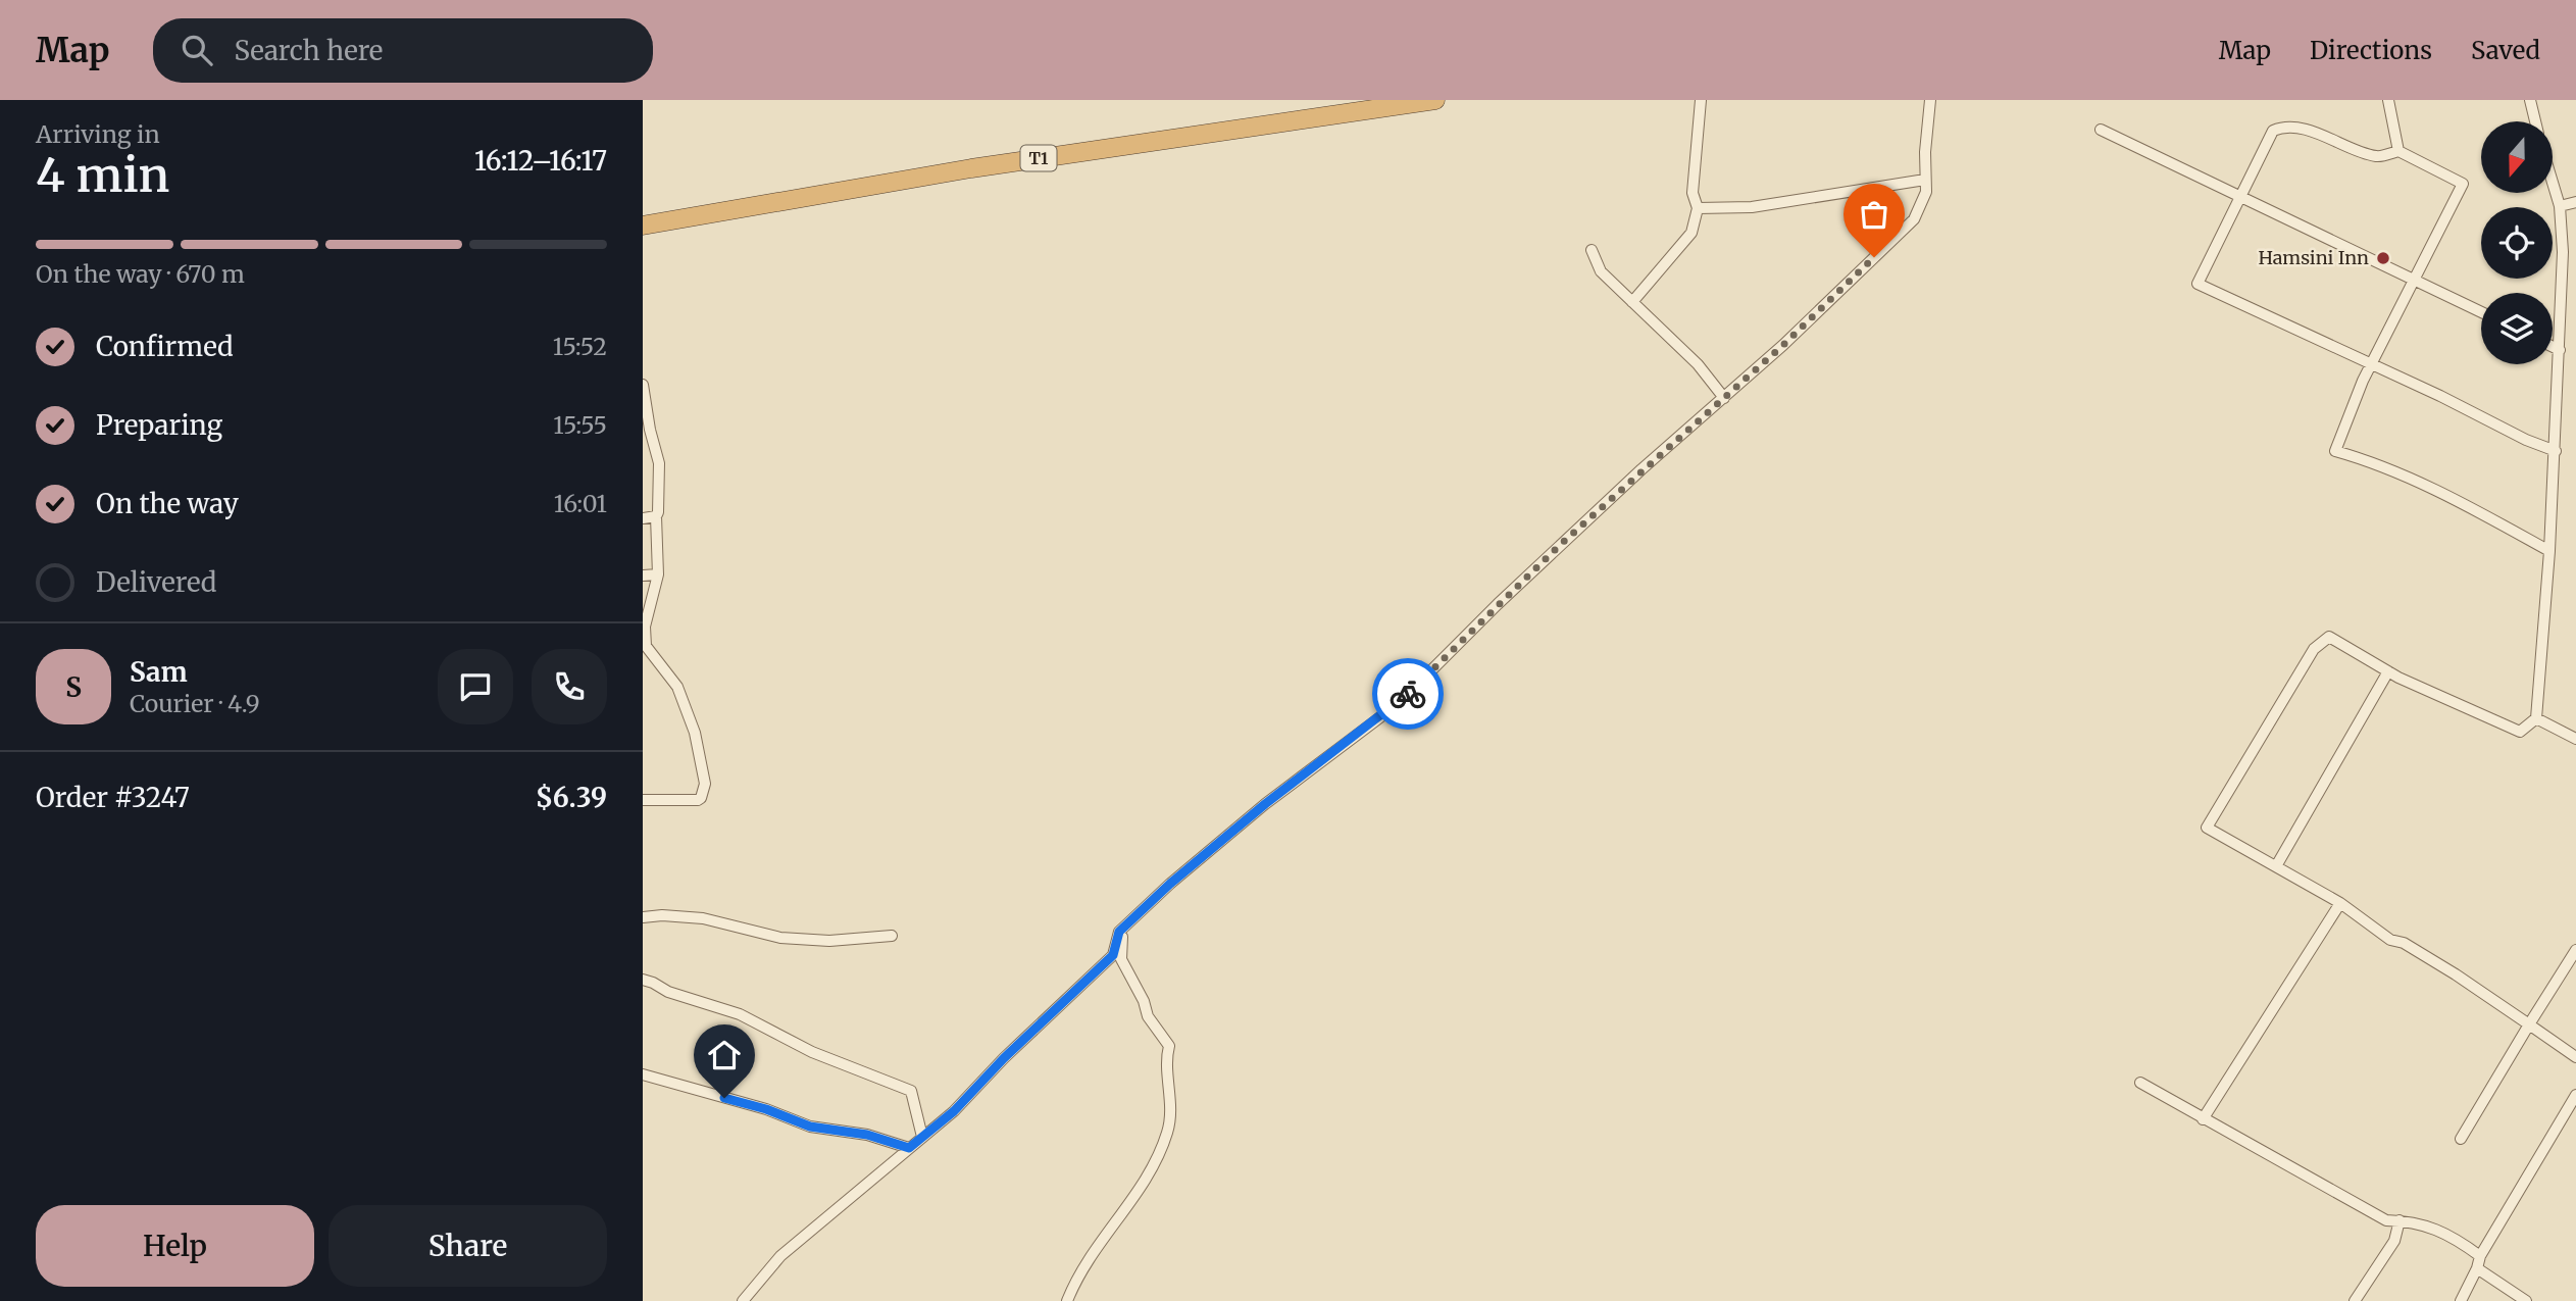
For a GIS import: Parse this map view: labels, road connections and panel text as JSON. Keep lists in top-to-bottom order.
{
  "streets": {
    "highway": ["T1"]
  },
  "places": ["Hamsini Inn"],
  "north": "bottom",
  "page": {
    "header": "Map",
    "search": "Search here",
    "nav": ["Map", "Directions", "Saved"],
    "heading": ["4 min", "Arriving in", "16:12–16:17"],
    "panel": [
      "Sam",
      "Courier · 4.9",
      "Order #3247",
      "$6.39"
    ],
    "bar": "On the way · 670 m",
    "list": [
      ["Confirmed", "15:52"],
      ["Preparing", "15:55"],
      ["On the way", "16:01"],
      "Delivered"
    ],
    "round": "S",
    "buttons": ["Help", "Share"]
  }
}
